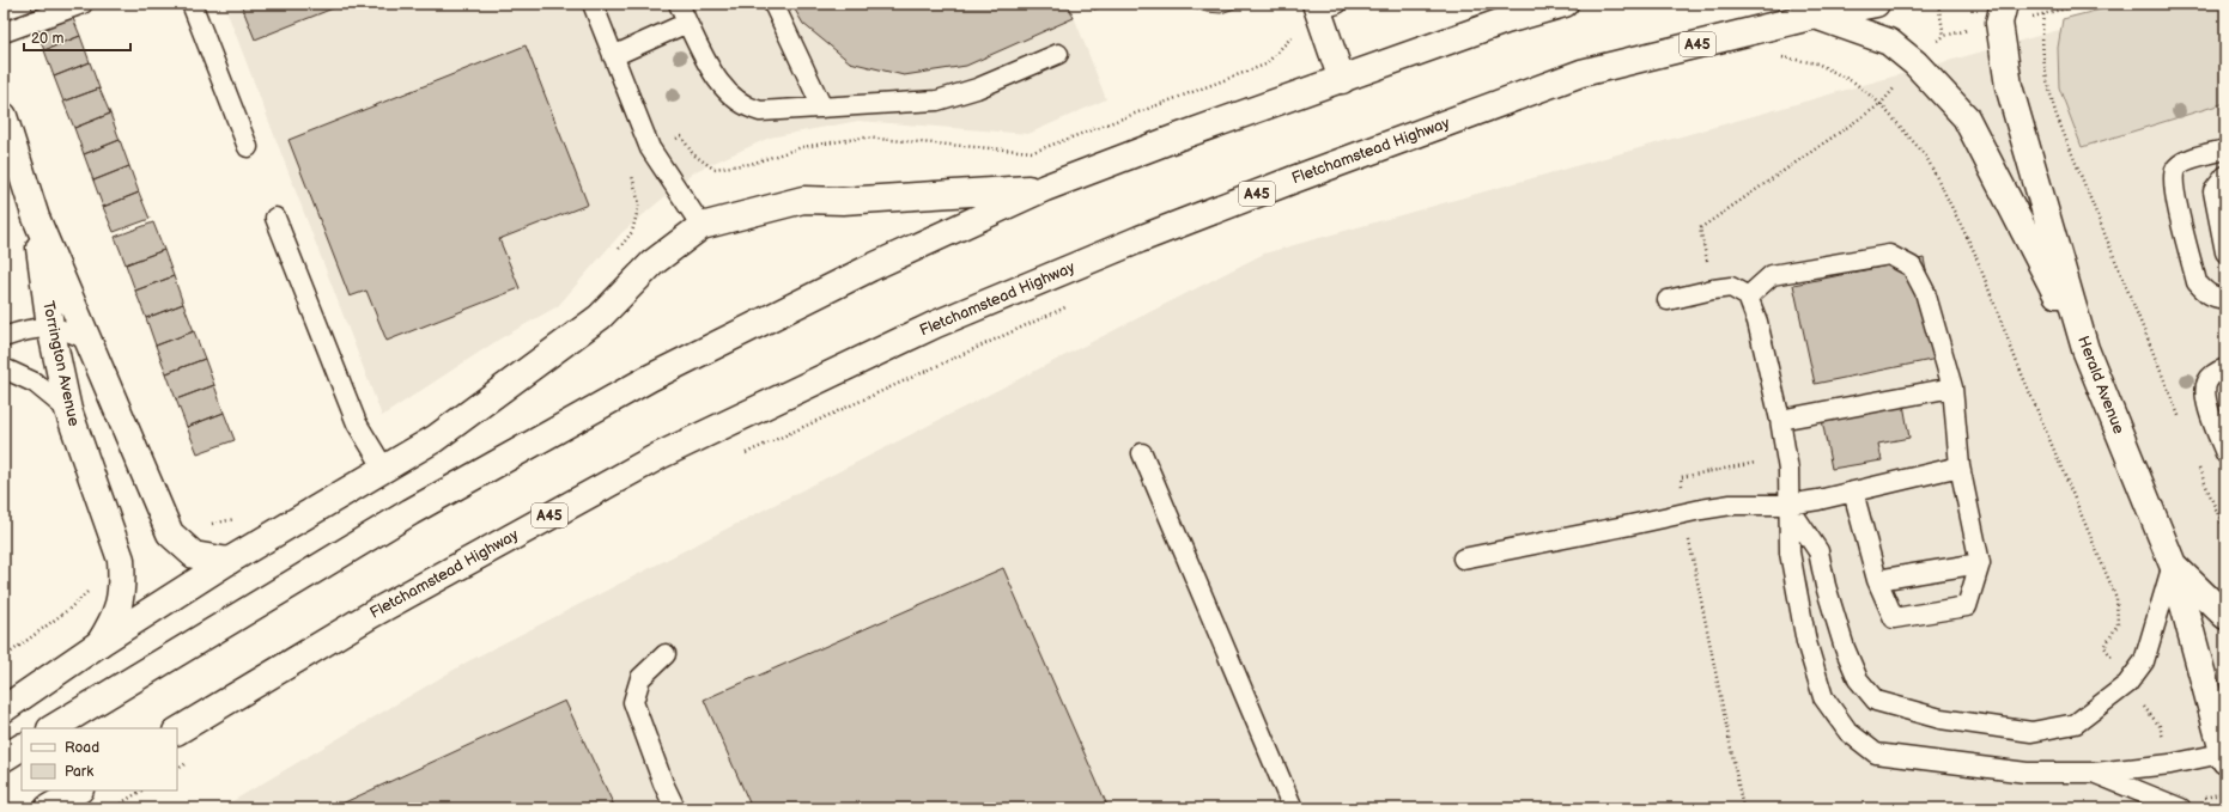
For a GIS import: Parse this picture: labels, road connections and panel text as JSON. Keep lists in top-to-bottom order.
{
  "streets": {
    "main road": [
      "A45",
      "Fletchamstead Highway",
      "Torrington Avenue",
      "Herald Avenue"
    ]
  },
  "legend": ["Road", "Park"],
  "scale_bar": "20 m"
}
